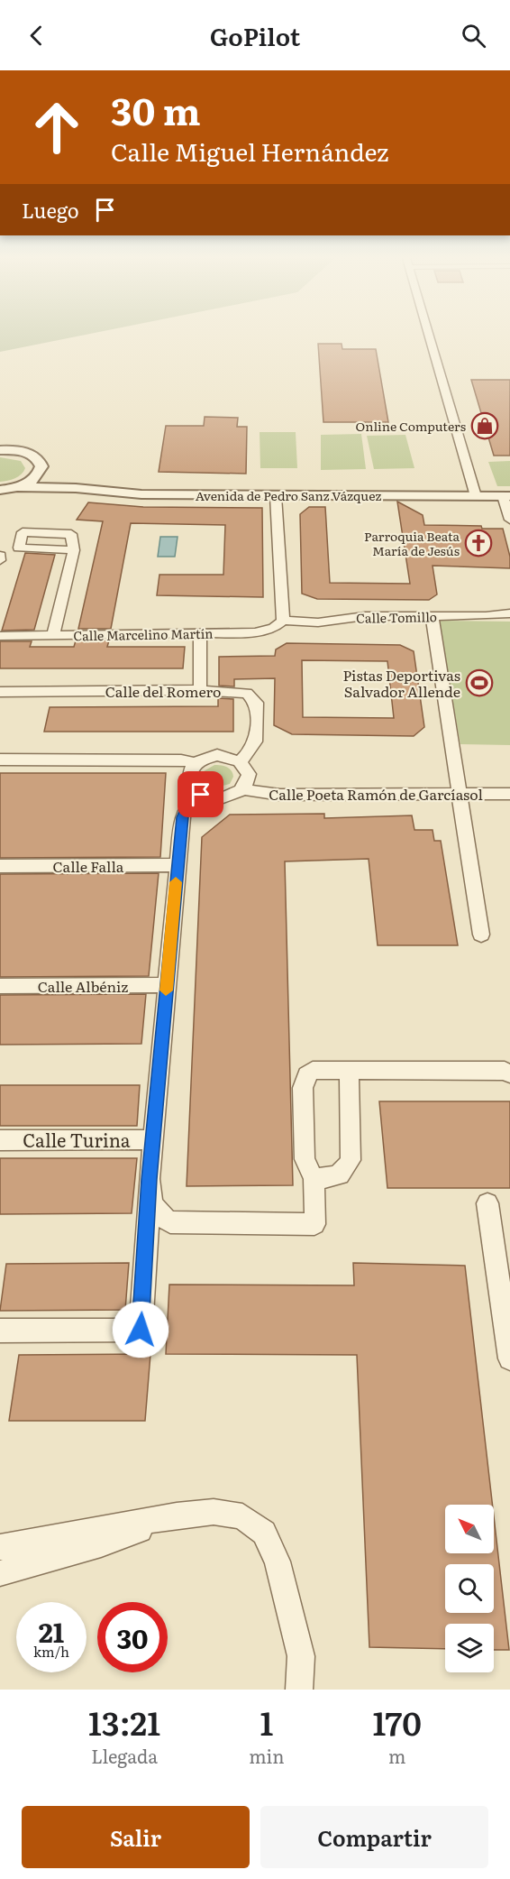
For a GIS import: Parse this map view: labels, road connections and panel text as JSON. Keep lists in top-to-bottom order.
{
  "streets": {
    "street": [
      "Avenida de Pedro Sanz Vázquez",
      "Calle Tomillo",
      "Calle Marcelino Martín",
      "Calle del Romero",
      "Calle Poeta Ramón de Garcíasol",
      "Calle Falla",
      "Calle Albéniz",
      "Calle Turina"
    ]
  },
  "crossings": [
    ["Calle Tomillo", "Calle Marcelino Martín"],
    ["Calle del Romero", "Calle Poeta Ramón de Garcíasol"]
  ],
  "places": {
    "shop": ["Online Computers"],
    "church": ["Parroquia Beata María de Jesús"],
    "sports": ["Pistas Deportivas Salvador Allende"]
  },
  "north": "top left",
  "page": {
    "header": "GoPilot",
    "turn": ["30 m", "Calle Miguel Hernández"],
    "then": "Luego",
    "speed": "21 km/h",
    "limit": "30",
    "eta": [
      "13:21",
      "Llegada",
      "1",
      "min",
      "170",
      "m"
    ],
    "buttons": ["Salir", "Compartir"]
  }
}
